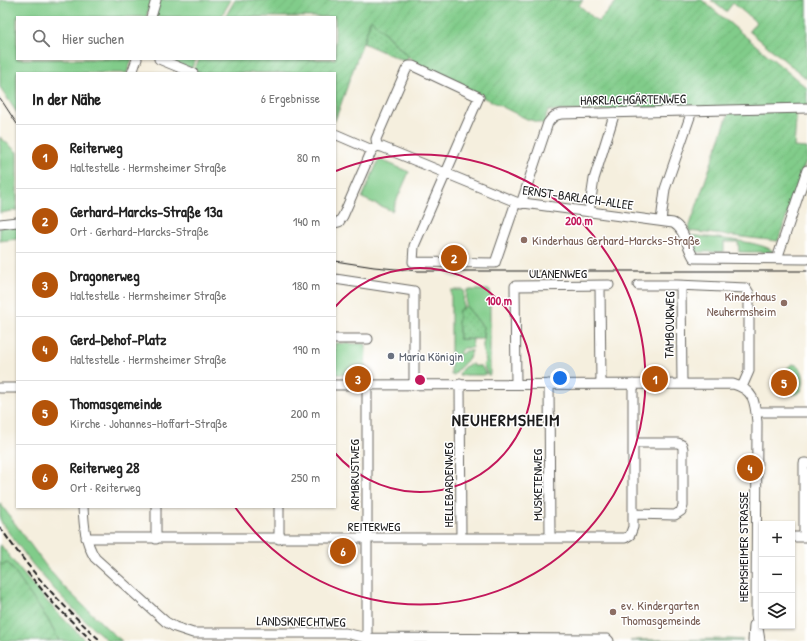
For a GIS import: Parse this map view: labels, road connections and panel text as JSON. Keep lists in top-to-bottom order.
{
  "streets": {
    "street": [
      "HARRLACHGÄRTENWEG",
      "ERNST-BARLACH-ALLEE",
      "ULANENWEG",
      "TAMBOURWEG",
      "ARMBRUSTWEG",
      "HELLEBARDENWEG",
      "MUSKETENWEG",
      "REITERWEG",
      "HERMSHEIMER STRASSE",
      "LANDSKNECHTWEG"
    ]
  },
  "crossings": [
    ["HARRLACHGÄRTENWEG", "ERNST-BARLACH-ALLEE"],
    ["TAMBOURWEG", "HERMSHEIMER STRASSE"],
    ["ARMBRUSTWEG", "REITERWEG"],
    ["ARMBRUSTWEG", "LANDSKNECHTWEG"],
    ["HELLEBARDENWEG", "REITERWEG"],
    ["MUSKETENWEG", "REITERWEG"],
    ["REITERWEG", "LANDSKNECHTWEG"]
  ],
  "districts": ["NEUHERMSHEIM"],
  "places": [
    "Kinderhaus Gerhard-Marcks-Straße",
    "Kinderhaus Neuhermsheim",
    "Maria Königin",
    "ev. Kindergarten Thomasgemeinde"
  ],
  "page": {
    "search": "Hier suchen",
    "heading": ["In der Nähe", "6 Ergebnisse"],
    "list": [
      {
        "mark": "1",
        "name": "Reiterweg",
        "note": "Haltestelle · Hermsheimer Straße",
        "value": "80 m"
      },
      {
        "mark": "2",
        "name": "Gerhard-Marcks-Straße 13a",
        "note": "Ort · Gerhard-Marcks-Straße",
        "value": "140 m"
      },
      {
        "mark": "3",
        "name": "Dragonerweg",
        "note": "Haltestelle · Hermsheimer Straße",
        "value": "180 m"
      },
      {
        "mark": "4",
        "name": "Gerd-Dehof-Platz",
        "note": "Haltestelle · Hermsheimer Straße",
        "value": "190 m"
      },
      {
        "mark": "5",
        "name": "Thomasgemeinde",
        "note": "Kirche · Johannes-Hoffart-Straße",
        "value": "200 m"
      },
      {
        "mark": "6",
        "name": "Reiterweg 28",
        "note": "Ort · Reiterweg",
        "value": "250 m"
      }
    ],
    "pins": [
      "2",
      "1",
      "3",
      "5",
      "4",
      "6"
    ],
    "map_buttons": ["+", "−"]
  },
  "rings": ["200 m", "100 m"]
}
